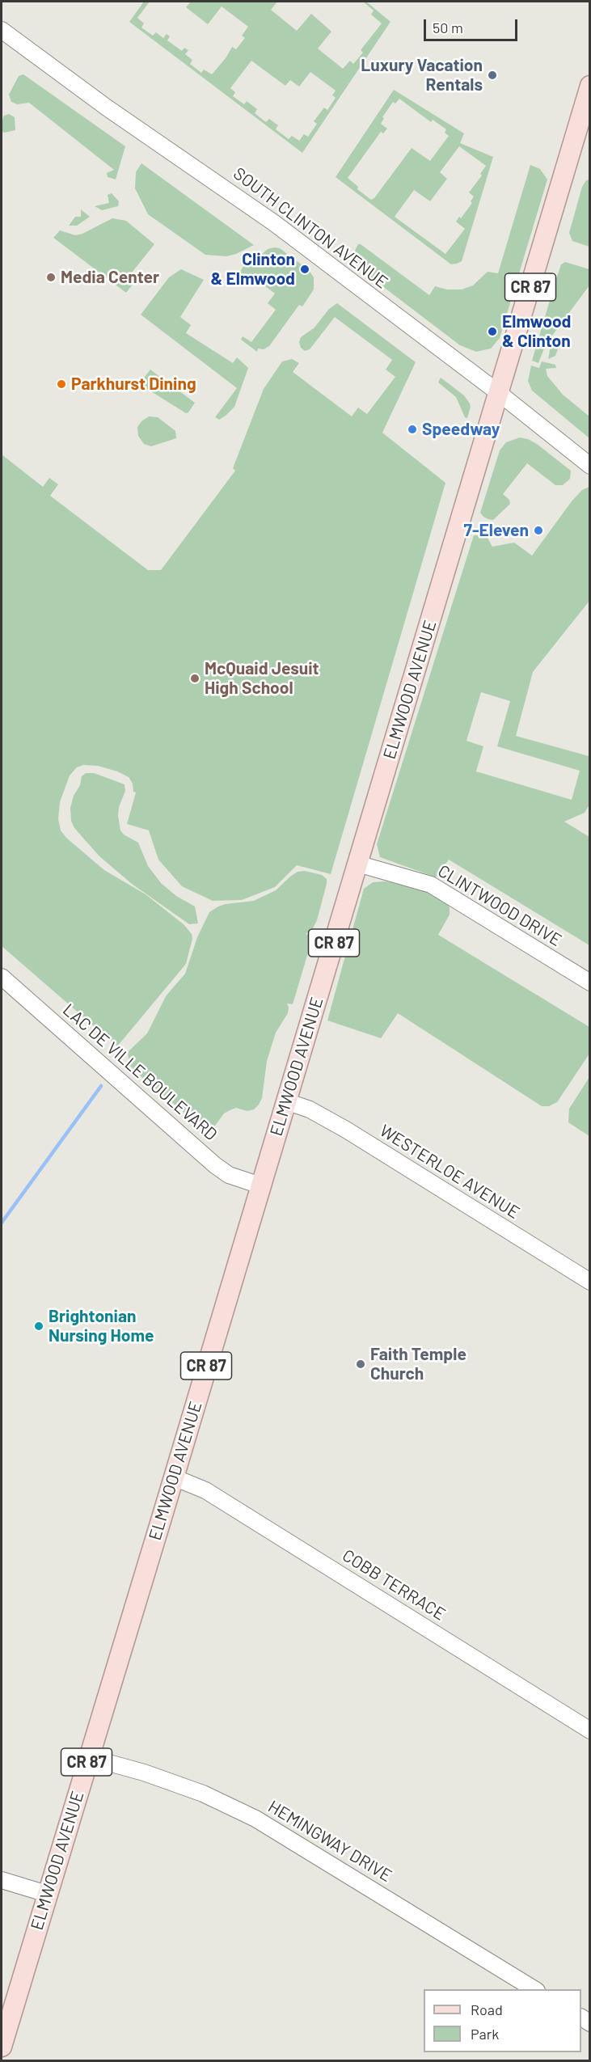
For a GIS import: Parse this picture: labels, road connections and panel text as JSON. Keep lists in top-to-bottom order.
{
  "streets": {
    "main road": ["CR 87", "ELMWOOD AVENUE"],
    "street": [
      "SOUTH CLINTON AVENUE",
      "CLINTWOOD DRIVE",
      "LAC DE VILLE BOULEVARD",
      "WESTERLOE AVENUE",
      "COBB TERRACE",
      "HEMINGWAY DRIVE"
    ]
  },
  "crossings": [
    ["SOUTH CLINTON AVENUE", "ELMWOOD AVENUE"],
    ["ELMWOOD AVENUE", "CLINTWOOD DRIVE"],
    ["ELMWOOD AVENUE", "LAC DE VILLE BOULEVARD"],
    ["ELMWOOD AVENUE", "WESTERLOE AVENUE"],
    ["ELMWOOD AVENUE", "COBB TERRACE"],
    ["ELMWOOD AVENUE", "HEMINGWAY DRIVE"]
  ],
  "places": [
    "Luxury Vacation Rentals",
    "Clinton & Elmwood",
    "Media Center",
    "Elmwood & Clinton",
    "Parkhurst Dining",
    "Speedway",
    "7-Eleven",
    "McQuaid Jesuit High School",
    "Brightonian Nursing Home",
    "Faith Temple Church"
  ],
  "legend": ["Road", "Park"],
  "scale_bar": "50 m"
}
